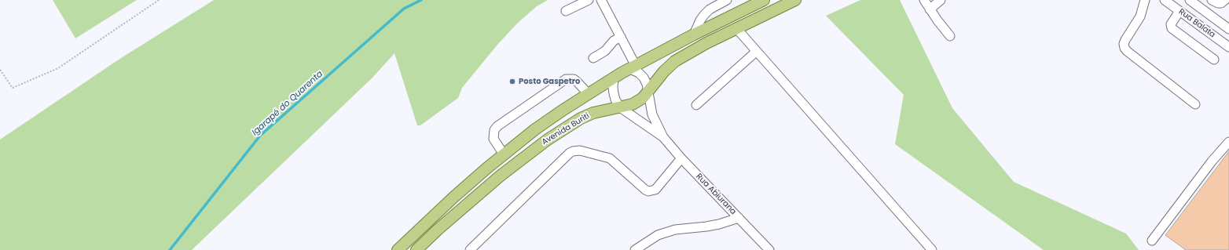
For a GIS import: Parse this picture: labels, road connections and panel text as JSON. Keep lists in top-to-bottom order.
{
  "streets": {
    "main road": ["Avenida Buriti"],
    "street": ["Rua Balata", "Rua Abiurana"]
  },
  "crossings": [
    ["Avenida Buriti", "Rua Abiurana"]
  ],
  "water": ["Igarapé do Quarenta"],
  "places": ["Posto Gaspetro"]
}
